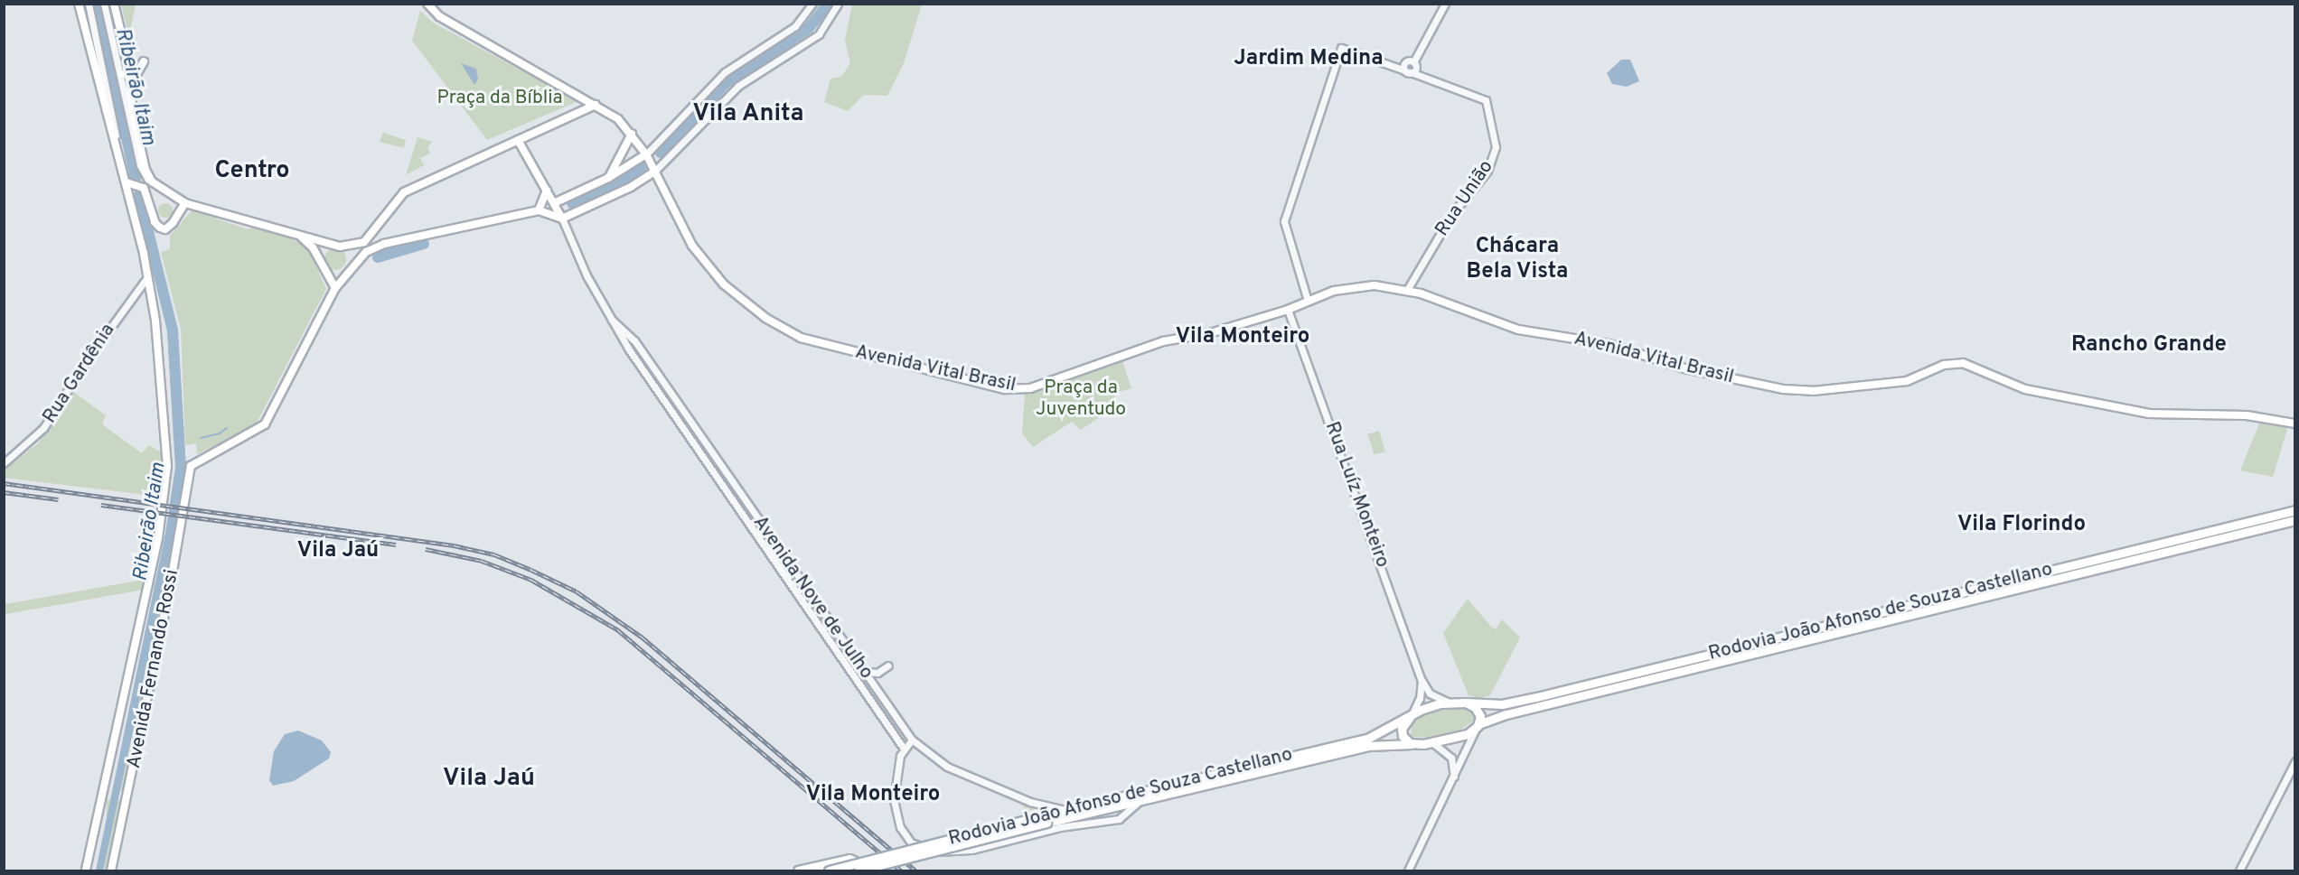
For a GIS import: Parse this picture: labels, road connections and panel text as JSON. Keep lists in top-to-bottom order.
{
  "streets": {
    "main road": [
      "Avenida Vital Brasil",
      "Avenida Nove de Julho",
      "Rodovia João Afonso de Souza Castellano",
      "Avenida Fernando Rossi"
    ],
    "street": ["Rua União", "Rua Gardênia", "Rua Luíz Monteiro"]
  },
  "crossings": [
    ["Rua União", "Avenida Vital Brasil"],
    ["Avenida Vital Brasil", "Rua Luíz Monteiro"],
    ["Rua Gardênia", "Avenida Fernando Rossi"],
    ["Rua Luíz Monteiro", "Rodovia João Afonso de Souza Castellano"],
    ["Avenida Nove de Julho", "Rodovia João Afonso de Souza Castellano"]
  ],
  "districts": [
    "Jardim Medina",
    "Vila Anita",
    "Centro",
    "Chácara Bela Vista",
    "Vila Monteiro",
    "Rancho Grande",
    "Vila Florindo",
    "Vila Jaú",
    "Vila Jaú",
    "Vila Monteiro"
  ],
  "water": ["Ribeirão Itaim"],
  "parks": ["Praça da Bíblia", "Praça da Juventudo"]
}
